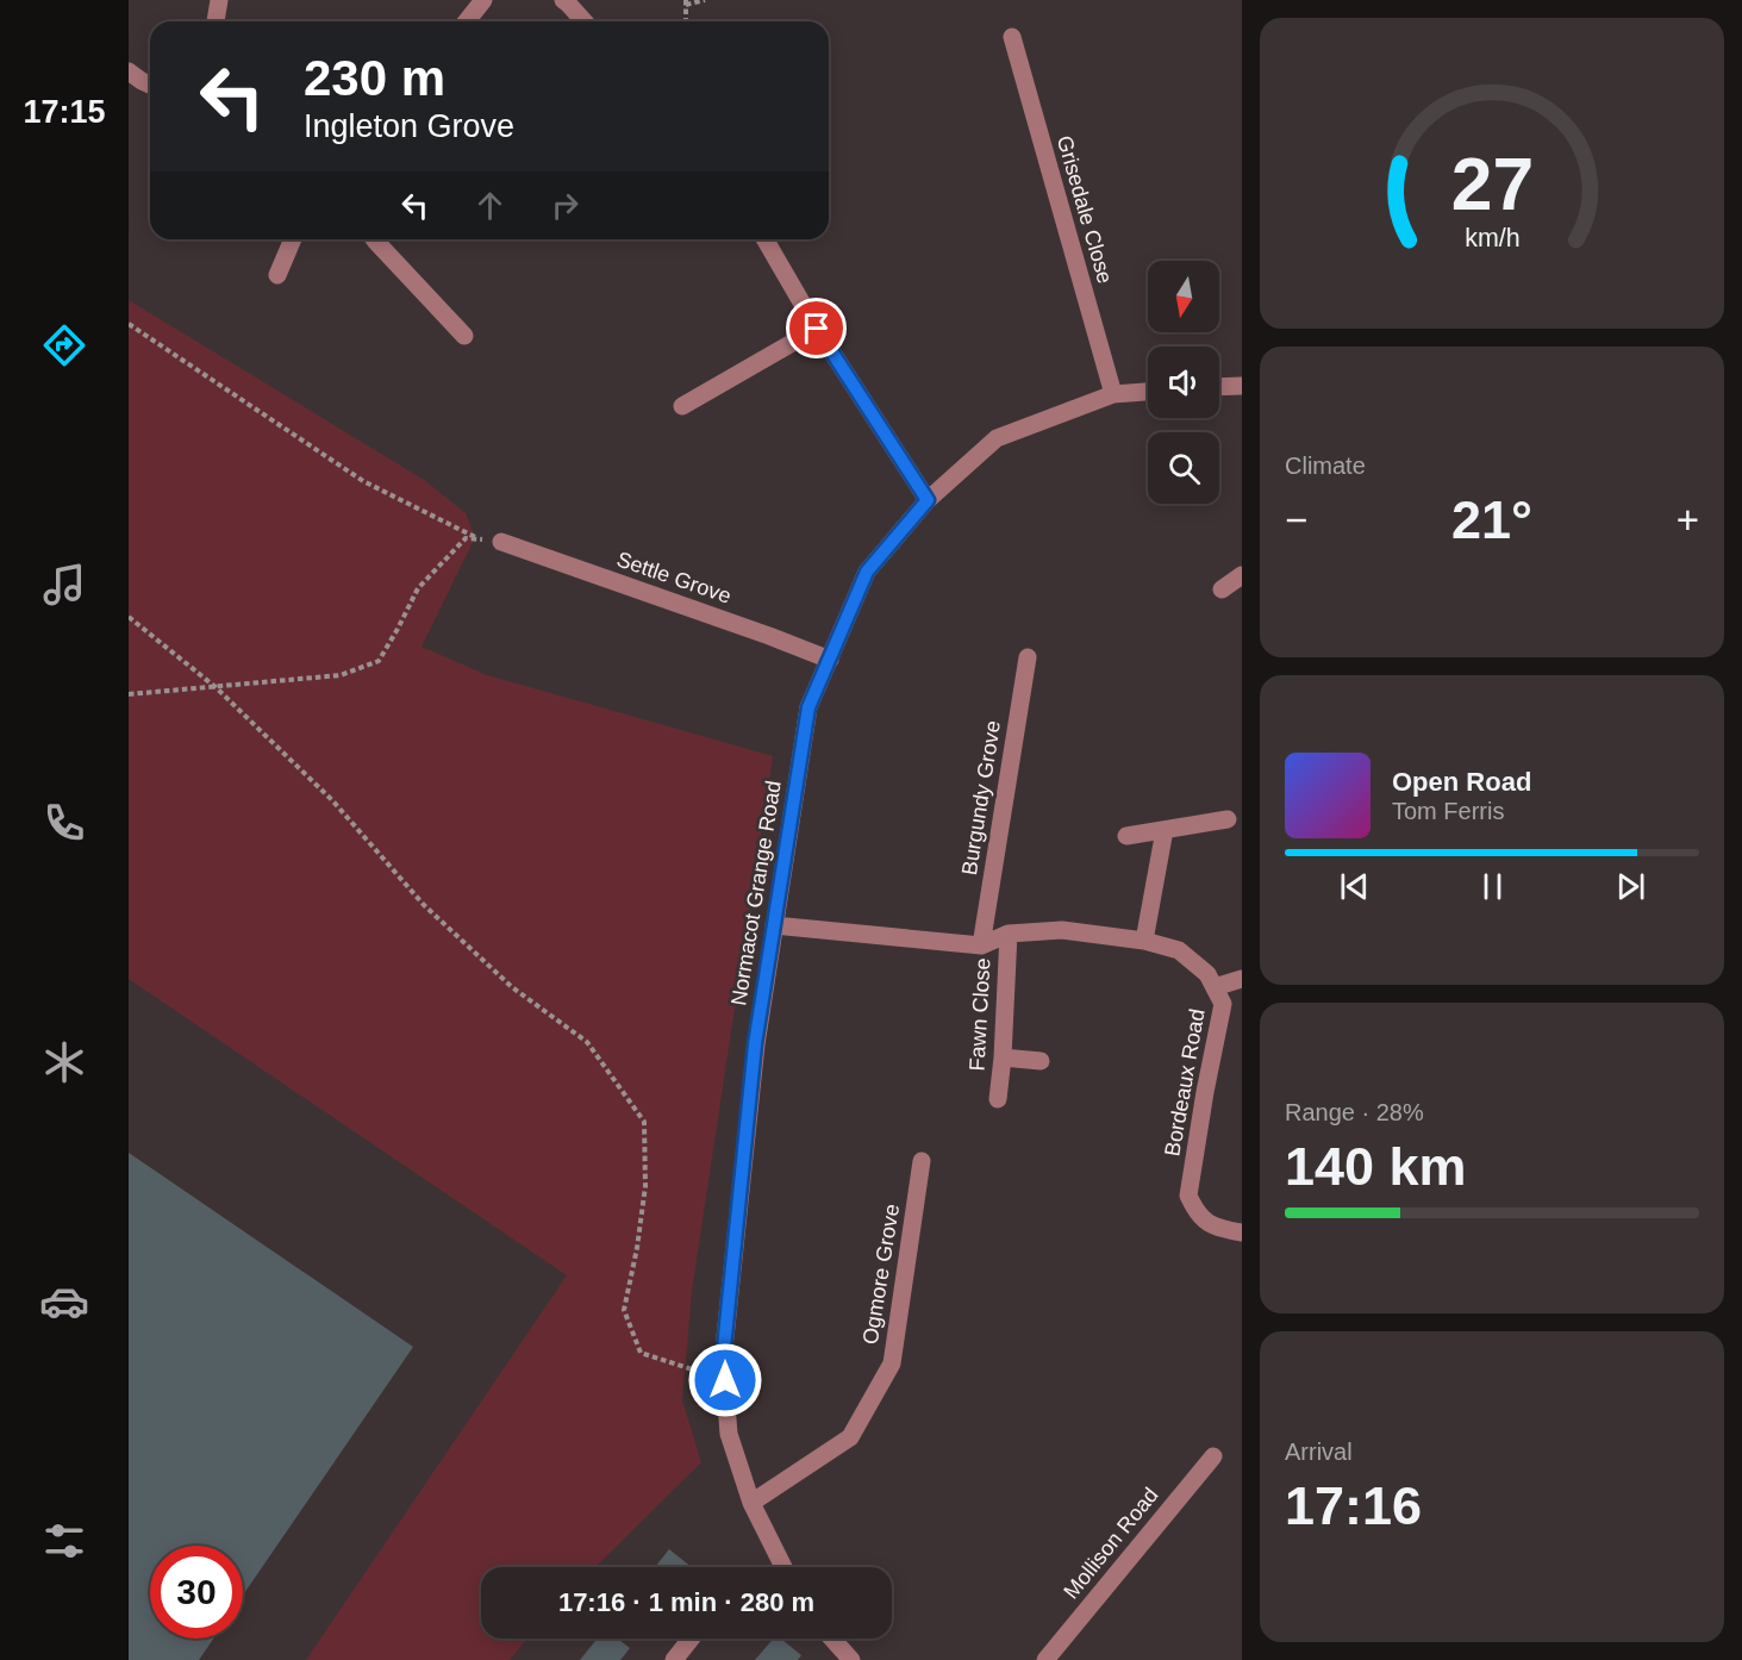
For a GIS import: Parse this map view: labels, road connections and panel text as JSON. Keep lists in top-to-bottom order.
{
  "streets": {
    "street": [
      "Grisedale Close",
      "Settle Grove",
      "Burgundy Grove",
      "Normacot Grange Road",
      "Fawn Close",
      "Bordeaux Road",
      "Ogmore Grove",
      "Mollison Road"
    ]
  },
  "crossings": [
    ["Grisedale Close", "Normacot Grange Road"],
    ["Settle Grove", "Normacot Grange Road"],
    ["Burgundy Grove", "Bordeaux Road"],
    ["Normacot Grange Road", "Bordeaux Road"],
    ["Normacot Grange Road", "Ogmore Grove"],
    ["Fawn Close", "Bordeaux Road"]
  ],
  "north": "bottom",
  "page": {
    "tabs": "17:15",
    "turn": ["230 m", "Ingleton Grove"],
    "tile": [
      "Climate",
      ["Range · 28%", "140 km"],
      ["Arrival", "17:16"]
    ],
    "heat": ["−", "21°", "+"],
    "song": ["Open Road", "Tom Ferris"],
    "limit": "30",
    "trip": "17:16 · 1 min · 280 m",
    "gauge": ["27", "km/h"]
  }
}
